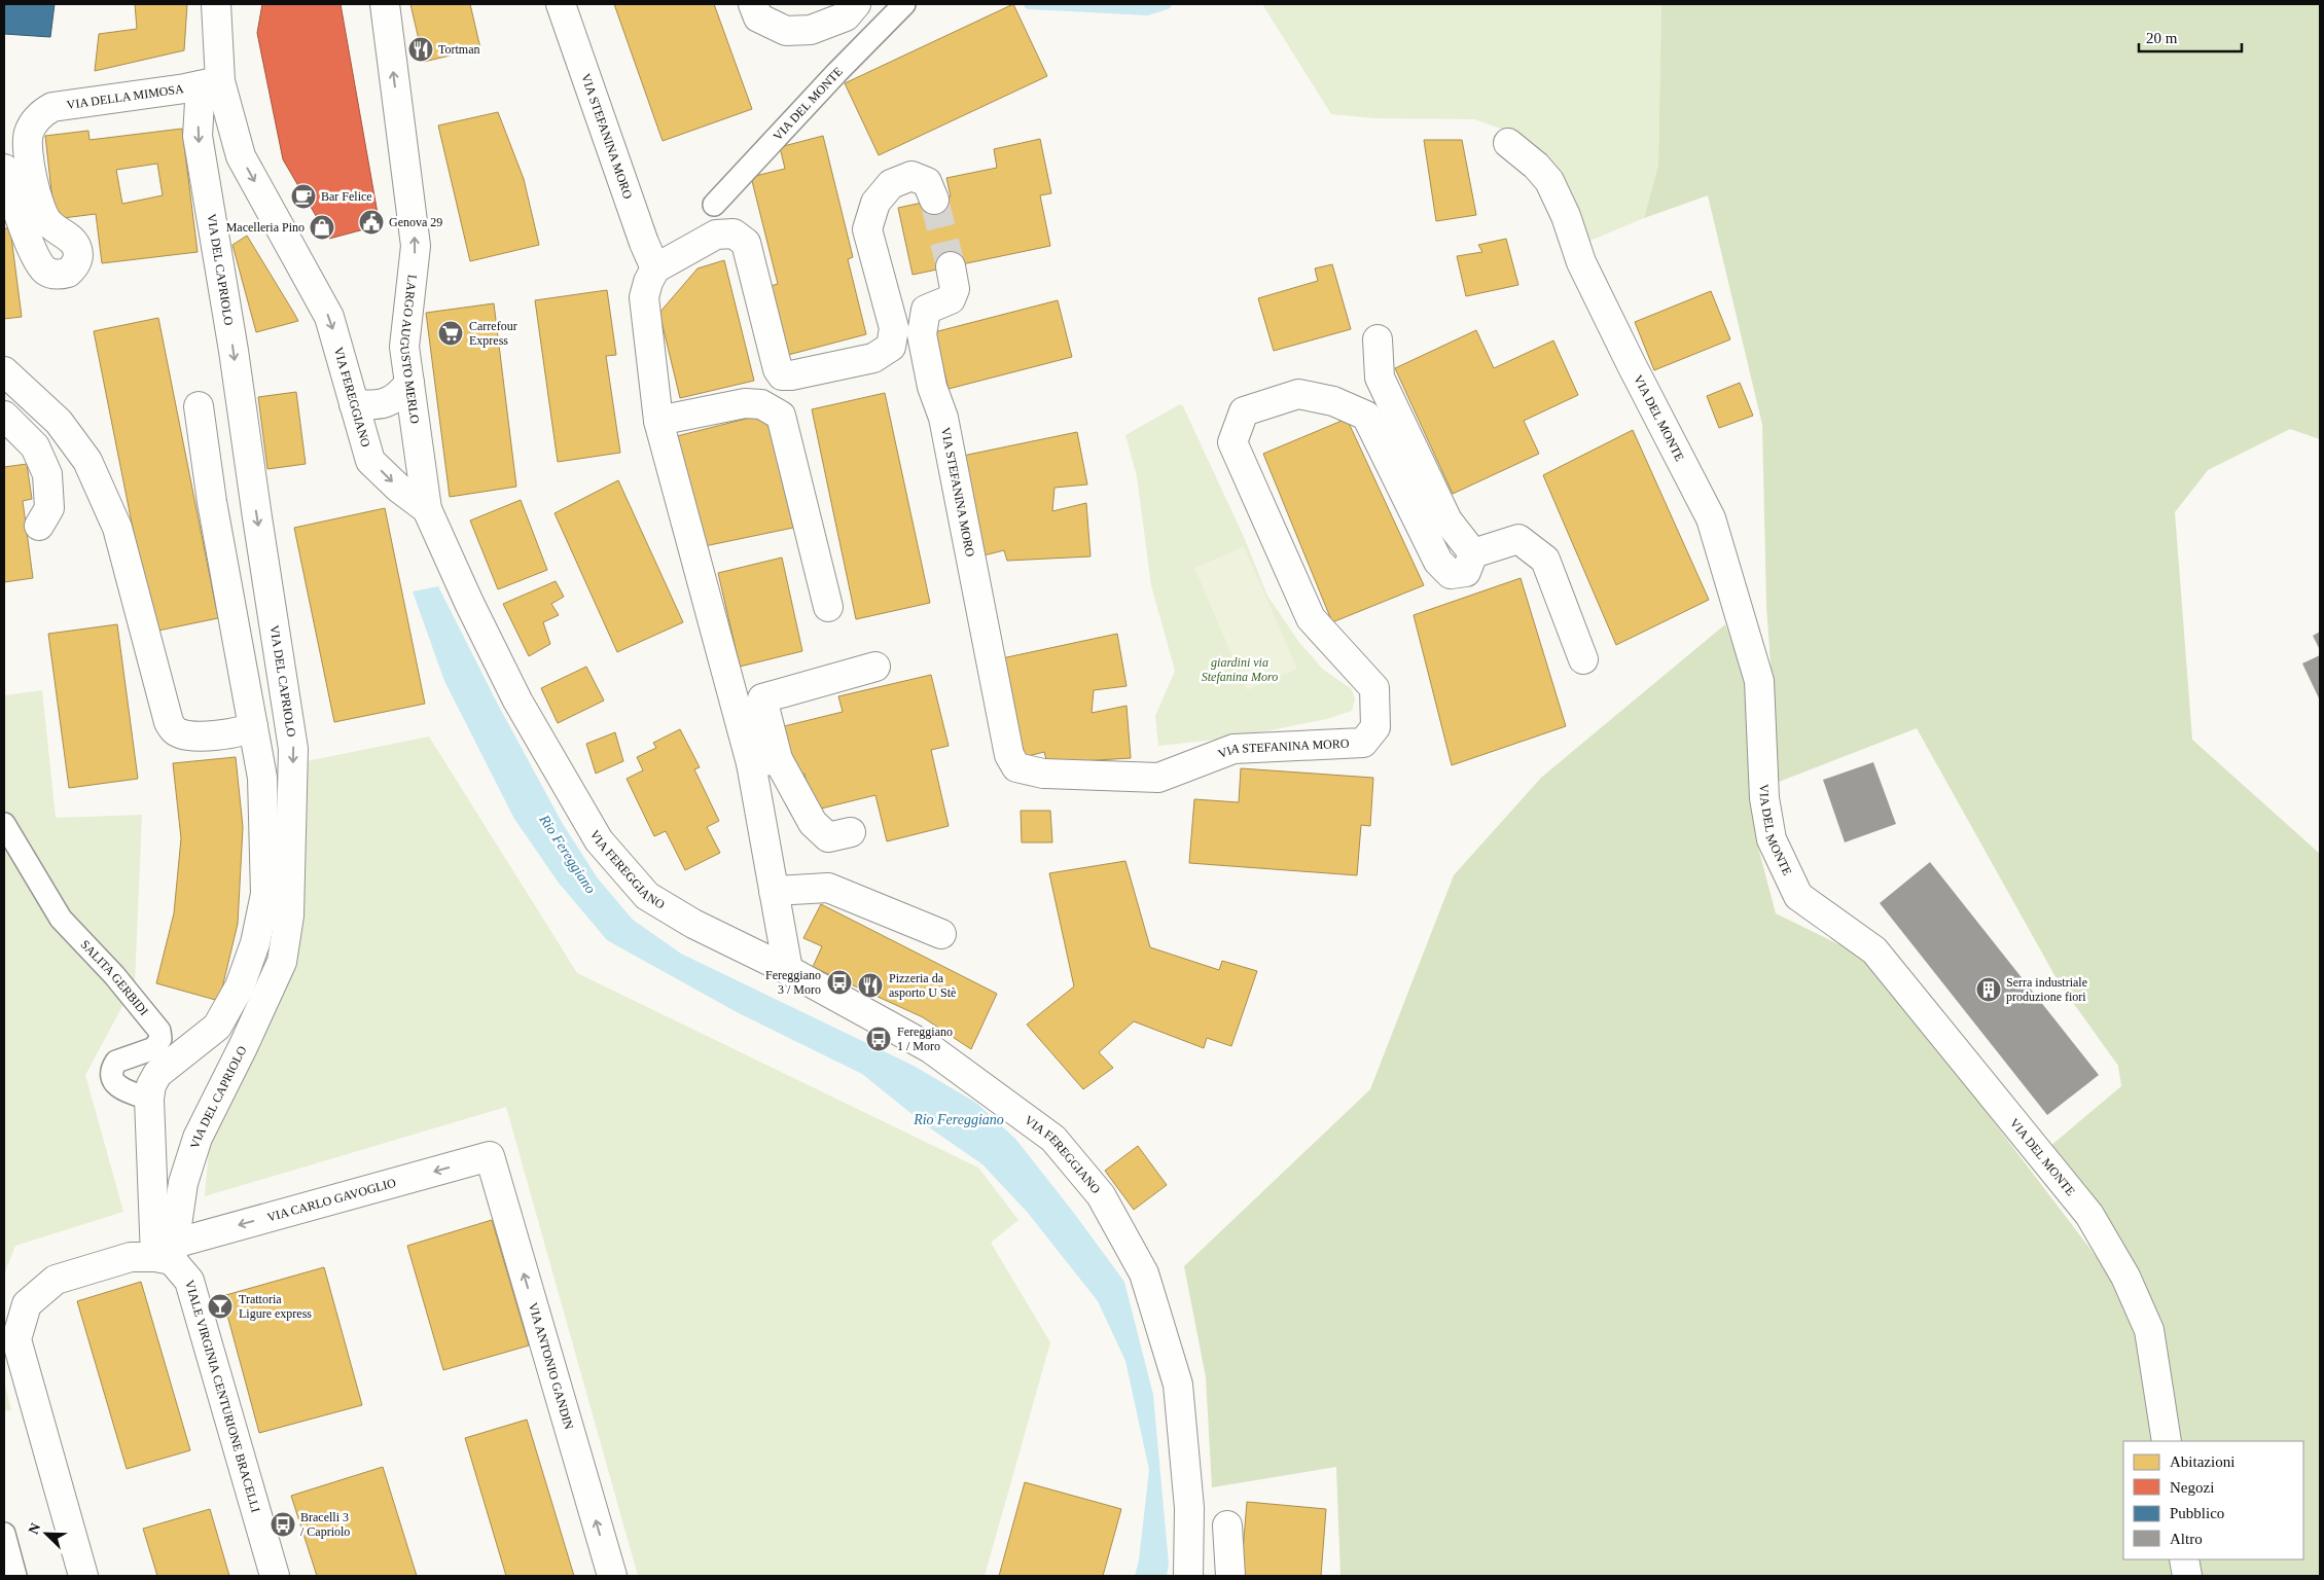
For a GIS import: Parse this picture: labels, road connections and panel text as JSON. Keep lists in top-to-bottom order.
{
  "streets": {
    "street": [
      "VIA DELLA MIMOSA",
      "VIA DEL MONTE",
      "VIA STEFANINA MORO",
      "VIA DEL CAPRIOLO",
      "LARGO AUGUSTO MERLO",
      "VIA FEREGGIANO",
      "SALITA GERBIDI",
      "VIA CARLO GAVOGLIO",
      "VIA ANTONIO GANDIN",
      "VIALE VIRGINIA CENTURIONE BRACELLI"
    ]
  },
  "crossings": [
    ["VIA DELLA MIMOSA", "VIA DEL CAPRIOLO"],
    ["VIA DELLA MIMOSA", "VIA FEREGGIANO"],
    ["VIA DEL CAPRIOLO", "VIA FEREGGIANO"],
    ["VIA DEL CAPRIOLO", "VIA CARLO GAVOGLIO"],
    ["VIA DEL CAPRIOLO", "VIALE VIRGINIA CENTURIONE BRACELLI"],
    ["LARGO AUGUSTO MERLO", "VIA FEREGGIANO"],
    ["VIA CARLO GAVOGLIO", "VIA ANTONIO GANDIN"],
    ["VIA CARLO GAVOGLIO", "VIALE VIRGINIA CENTURIONE BRACELLI"]
  ],
  "one_way": ["LARGO AUGUSTO MERLO", "VIA CARLO GAVOGLIO", "VIA ANTONIO GANDIN"],
  "water": ["Rio Fereggiano"],
  "parks": ["giardini via Stefanina Moro"],
  "places": {
    "restaurant": ["Tortman", "Pizzeria da asporto U Stè"],
    "cafe": ["Bar Felice"],
    "public building": ["Genova 29"],
    "shop": ["Macelleria Pino"],
    "supermarket": ["Carrefour Express"],
    "bus stop": ["Fereggiano 3 / Moro", "Fereggiano 1 / Moro", "Bracelli 3 / Capriolo"],
    "building": ["Serra industriale produzione fiori"],
    "bar": ["Trattoria Ligure express"]
  },
  "legend": [
    "Abitazioni",
    "Negozi",
    "Pubblico",
    "Altro"
  ],
  "scale_bar": "20 m",
  "north": "top left"
}
